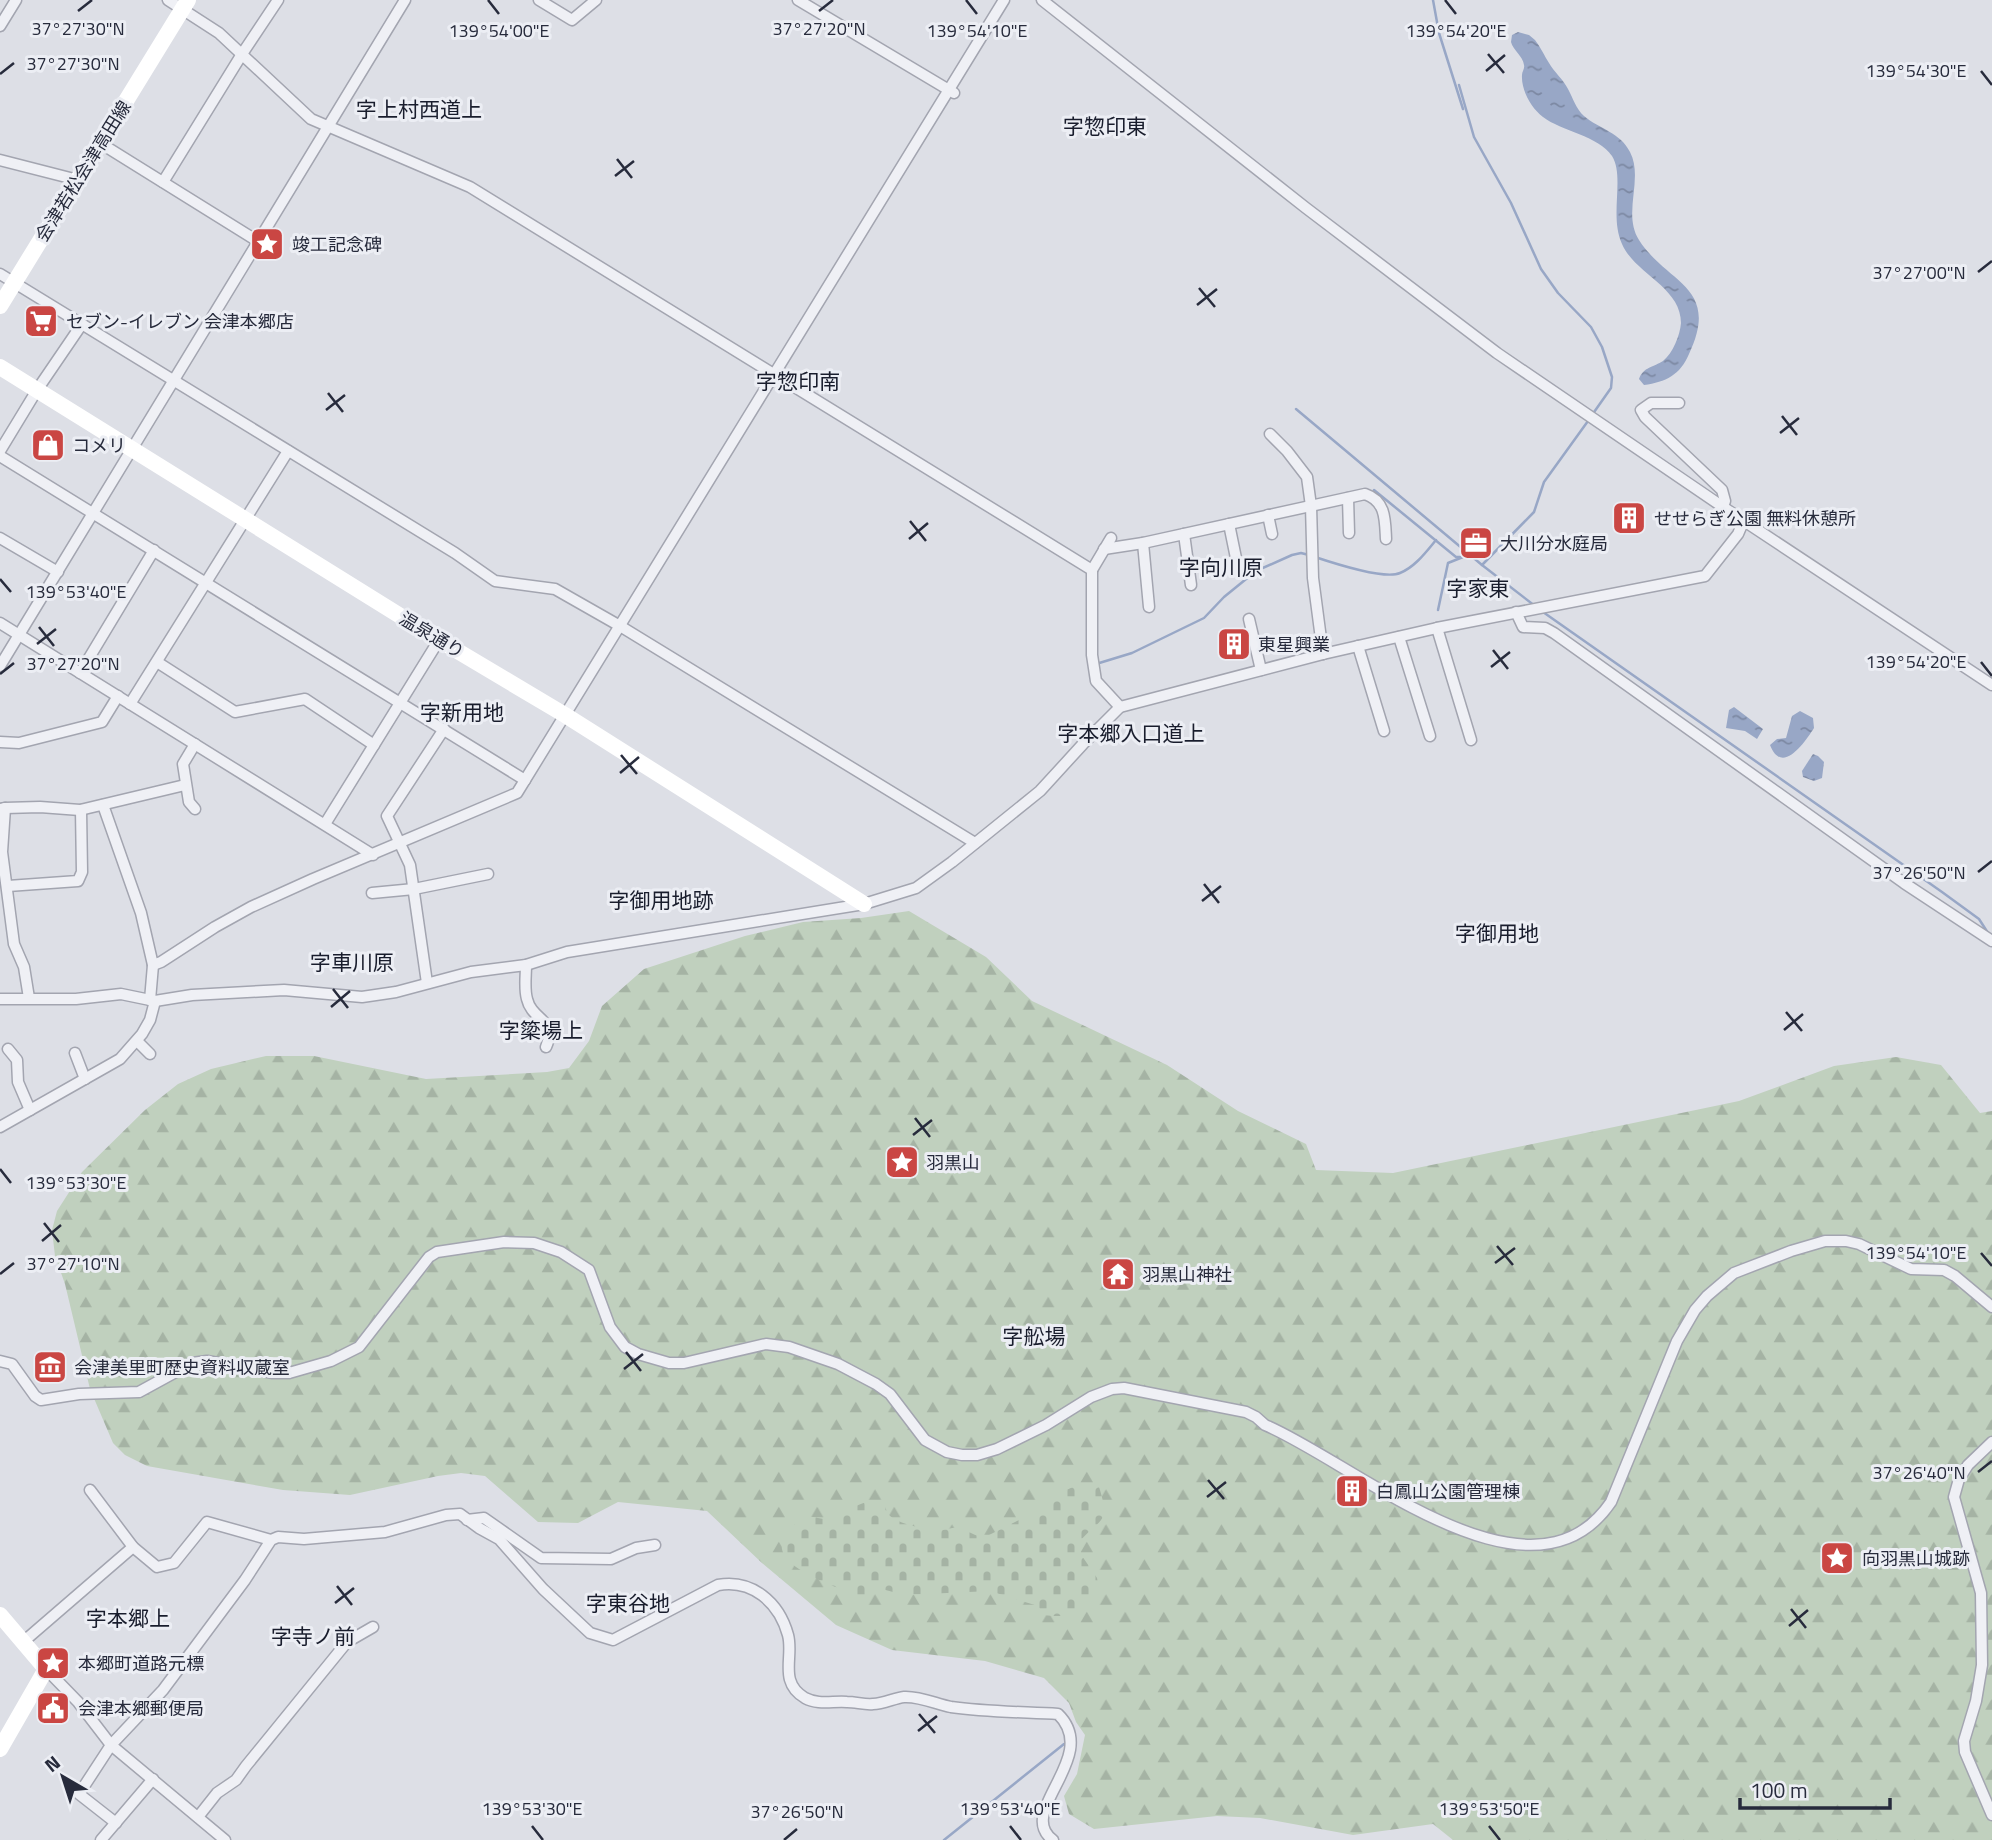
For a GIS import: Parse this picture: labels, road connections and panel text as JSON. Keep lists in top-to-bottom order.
{
  "streets": {
    "street": ["会津若松会津高田線", "温泉通り"]
  },
  "districts": [
    "字上村西道上",
    "字惣印東",
    "字惣印南",
    "字向川原",
    "字家東",
    "字新用地",
    "字本郷入口道上",
    "字御用地跡",
    "字御用地",
    "字車川原",
    "字簗場上",
    "字舩場",
    "字東谷地",
    "字本郷上",
    "字寺ノ前"
  ],
  "places": {
    "place": [
      "竣工記念碑",
      "羽黒山",
      "向羽黒山城跡",
      "本郷町道路元標"
    ],
    "supermarket": ["セブン-イレブン 会津本郷店"],
    "shop": ["コメリ"],
    "building": ["せせらぎ公園 無料休憩所", "東星興業", "白鳳山公園管理棟"],
    "office": ["大川分水庭局"],
    "temple": ["羽黒山神社"],
    "museum": ["会津美里町歴史資料収蔵室"],
    "public building": ["会津本郷郵便局"]
  },
  "scale_bar": "100 m",
  "north": "top left",
  "coordinates": [
    "37°27'30\"N",
    "37°27'20\"N",
    "139°54'00\"E",
    "139°54'10\"E",
    "139°54'20\"E",
    "139°54'30\"E",
    "37°27'00\"N",
    "139°53'40\"E",
    "37°26'50\"N",
    "139°53'30\"E",
    "37°27'10\"N",
    "37°26'40\"N",
    "139°53'50\"E"
  ]
}
